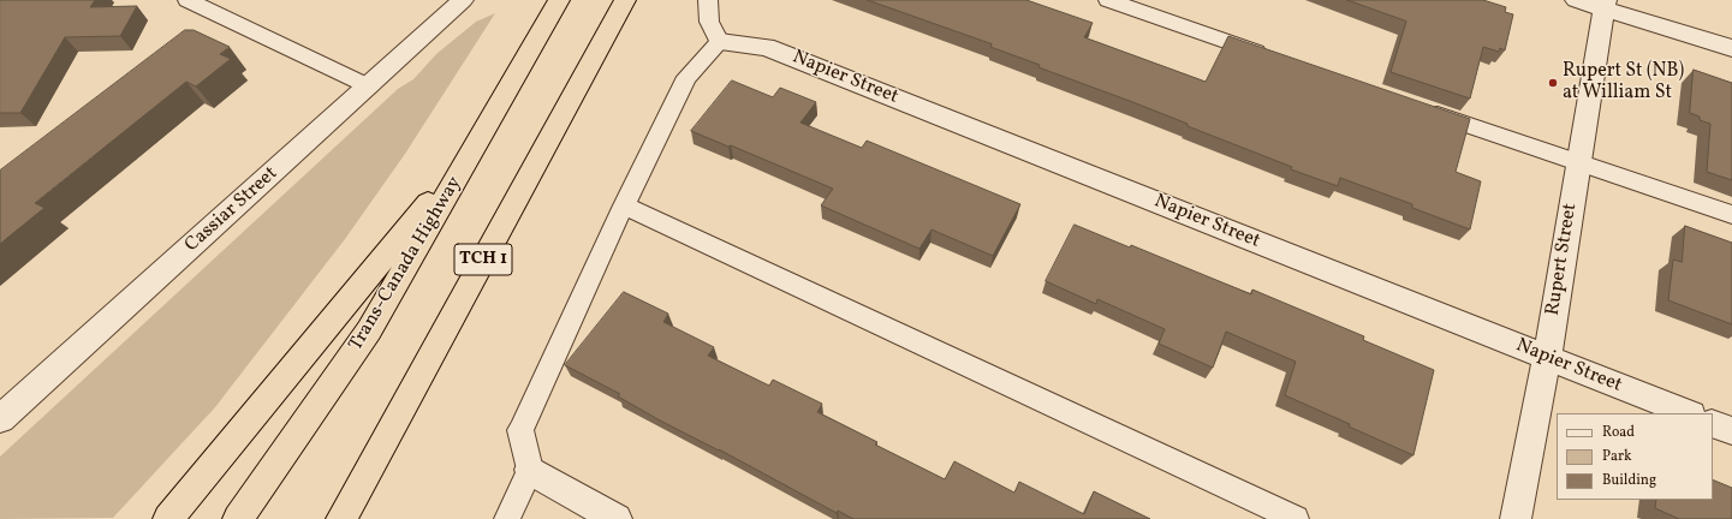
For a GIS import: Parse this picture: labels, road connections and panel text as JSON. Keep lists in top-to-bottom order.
{
  "streets": {
    "highway": ["TCH 1", "Trans-Canada Highway"],
    "street": ["Napier Street", "Cassiar Street", "Rupert Street"]
  },
  "crossings": [
    ["Napier Street", "Rupert Street"]
  ],
  "places": ["Rupert St (NB) at William St"],
  "legend": ["Road", "Park", "Building"]
}
